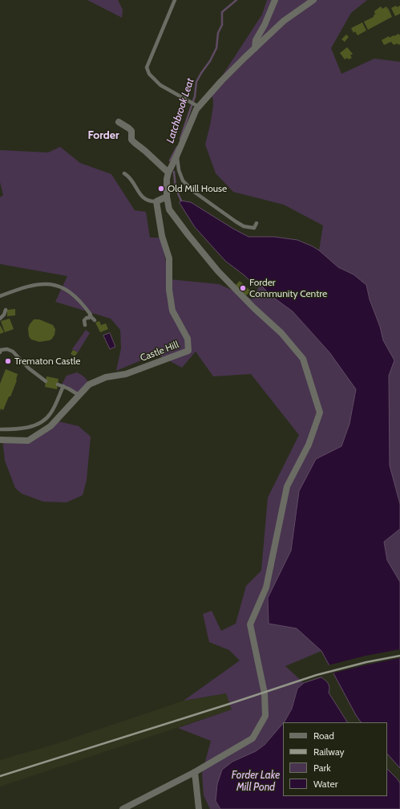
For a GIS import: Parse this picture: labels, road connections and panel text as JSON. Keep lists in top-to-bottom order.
{
  "streets": {
    "street": ["Castle Hill"]
  },
  "districts": ["Forder"],
  "water": ["Latchbrook Leat", "Forder Lake Mill Pond"],
  "places": ["Old Mill House", "Forder Community Centre", "Trematon Castle"],
  "legend": [
    "Road",
    "Railway",
    "Park",
    "Water"
  ]
}
